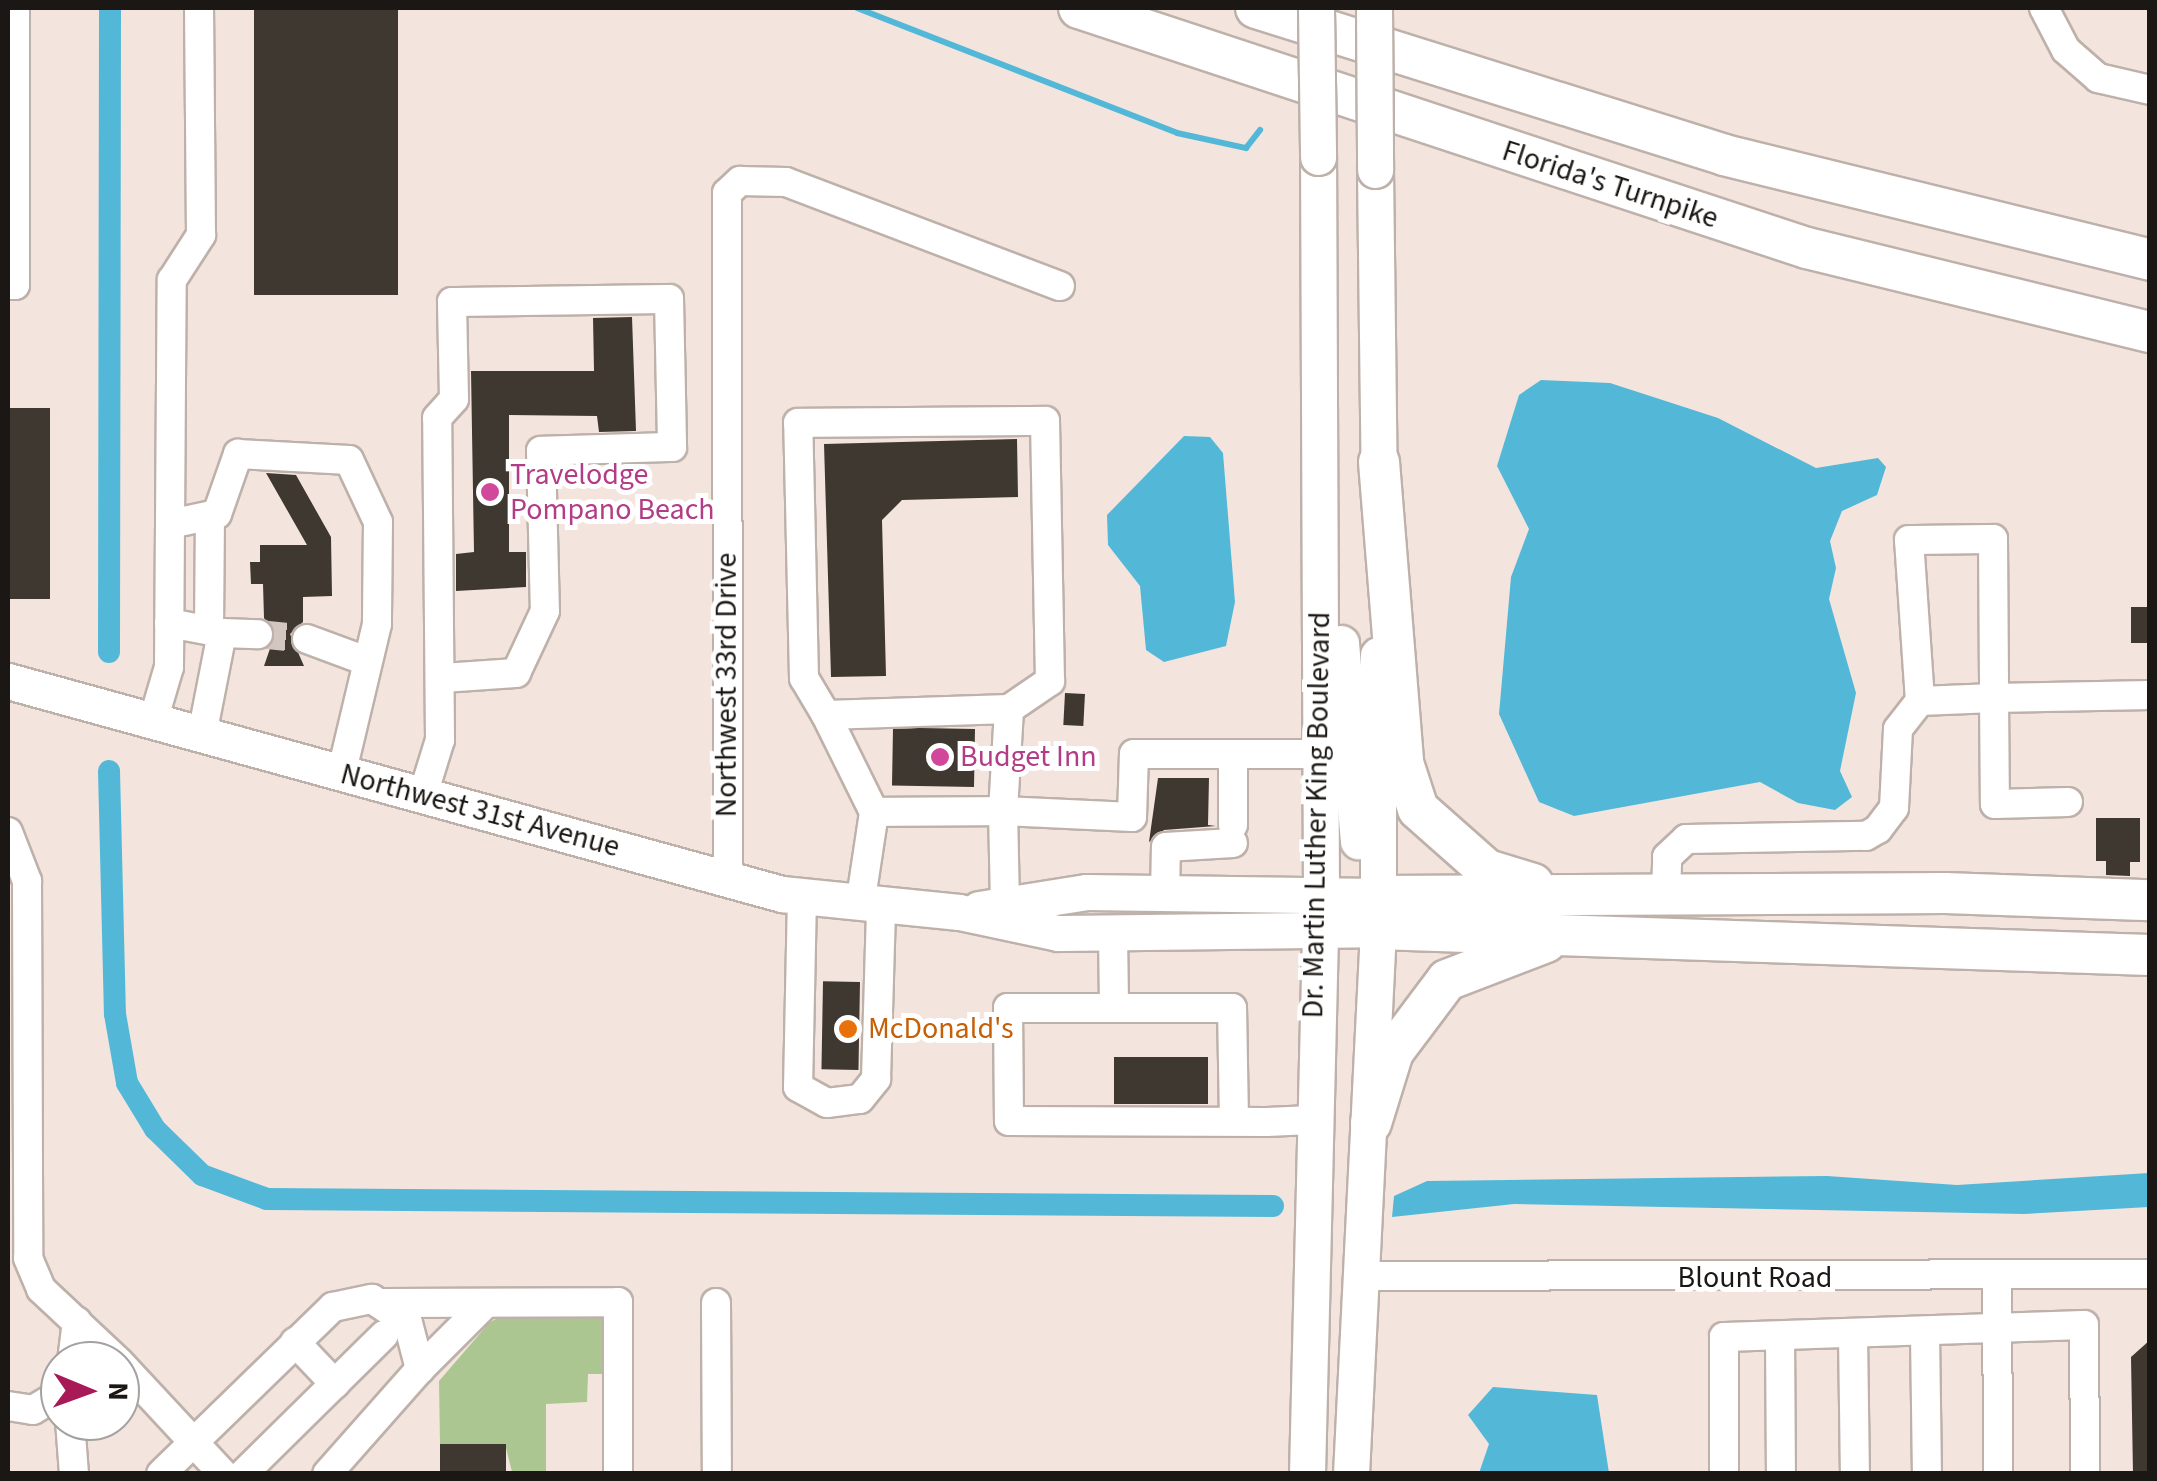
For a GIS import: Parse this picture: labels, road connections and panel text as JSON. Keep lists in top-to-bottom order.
{
  "streets": {
    "highway": ["Florida's Turnpike"],
    "main road": ["Northwest 31st Avenue", "Dr. Martin Luther King Boulevard"],
    "street": ["Northwest 33rd Drive", "Blount Road"]
  },
  "crossings": [
    ["Northwest 33rd Drive", "Northwest 31st Avenue"],
    ["Northwest 31st Avenue", "Dr. Martin Luther King Boulevard"],
    ["Dr. Martin Luther King Boulevard", "Blount Road"]
  ],
  "places": ["Travelodge Pompano Beach", "Budget Inn", "McDonald's"],
  "north": "right"
}
